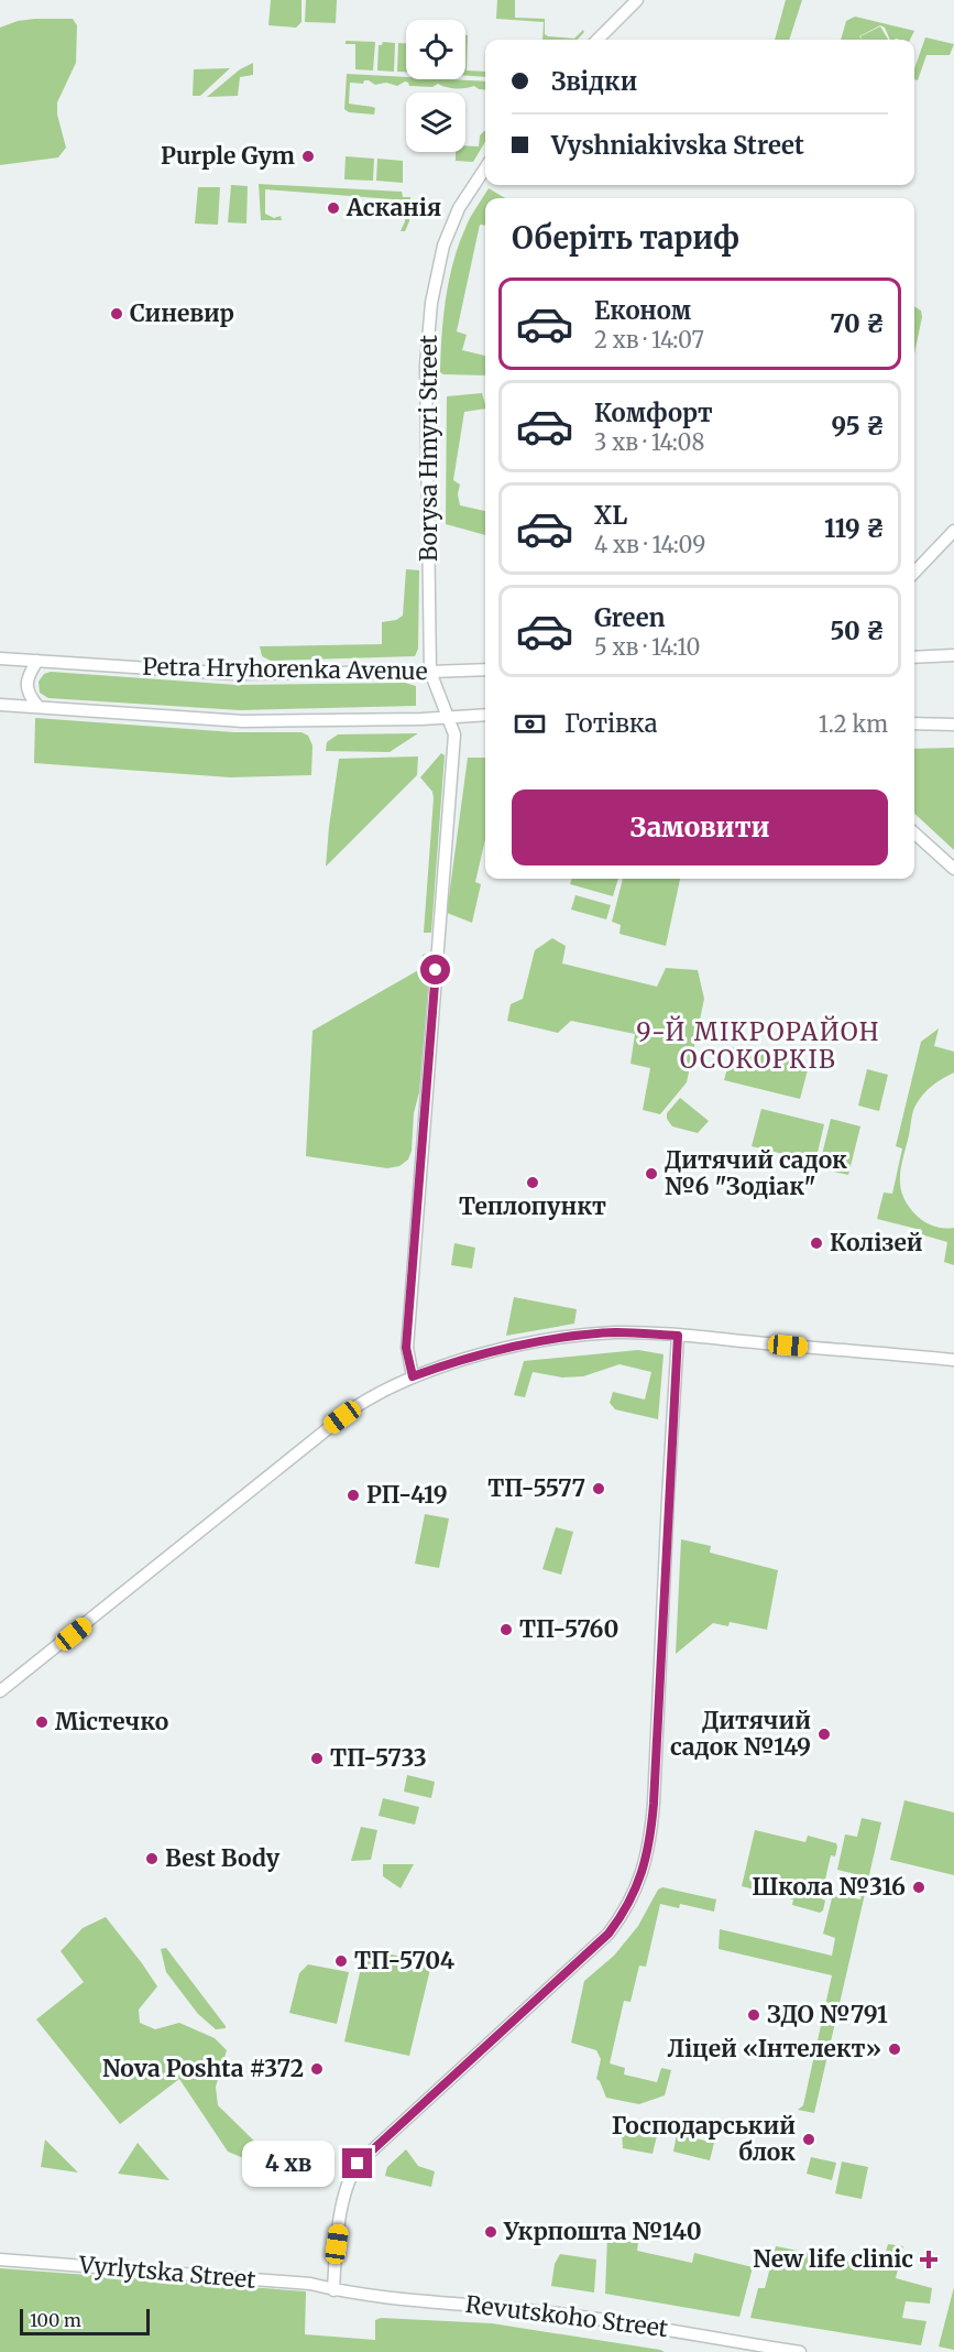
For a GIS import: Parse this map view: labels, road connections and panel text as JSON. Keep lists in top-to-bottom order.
{
  "streets": {
    "street": [
      "Borysa Hmyri Street",
      "Petra Hryhorenka Avenue",
      "Vyrlytska Street",
      "Revutskoho Street"
    ]
  },
  "crossings": [
    ["Borysa Hmyri Street", "Petra Hryhorenka Avenue"],
    ["Vyrlytska Street", "Revutskoho Street"]
  ],
  "districts": ["9-Й МІКРОРАЙОН ОСОКОРКІВ"],
  "places": {
    "other": [
      "Purple Gym",
      "Асканія",
      "Синевир",
      "Дитячий садок №6 \"Зодіак\"",
      "Теплопункт",
      "Колізей",
      "ТП-5577",
      "РП-419",
      "ТП-5760",
      "Містечко",
      "Дитячий садок №149",
      "ТП-5733",
      "Best Body",
      "Школа №316",
      "ТП-5704",
      "ЗДО №791",
      "Ліцей «Інтелект»",
      "Nova Poshta #372",
      "Господарський блок",
      "Укрпошта №140"
    ],
    "health": ["New life clinic"]
  },
  "scale_bar": "100 m",
  "page": {
    "banner": ["Звідки", "Vyshniakivska Street"],
    "heading": "Оберіть тариф",
    "list": [
      {
        "name": "Економ",
        "note": "2 хв · 14:07",
        "value": "70 ₴"
      },
      {
        "name": "Комфорт",
        "note": "3 хв · 14:08",
        "value": "95 ₴"
      },
      {
        "name": "XL",
        "note": "4 хв · 14:09",
        "value": "119 ₴"
      },
      {
        "name": "Green",
        "note": "5 хв · 14:10",
        "value": "50 ₴"
      }
    ],
    "pay": ["Готівка", "1.2 km"],
    "buttons": "Замовити",
    "bubble": "4 хв",
    "scale": "100 m"
  }
}
